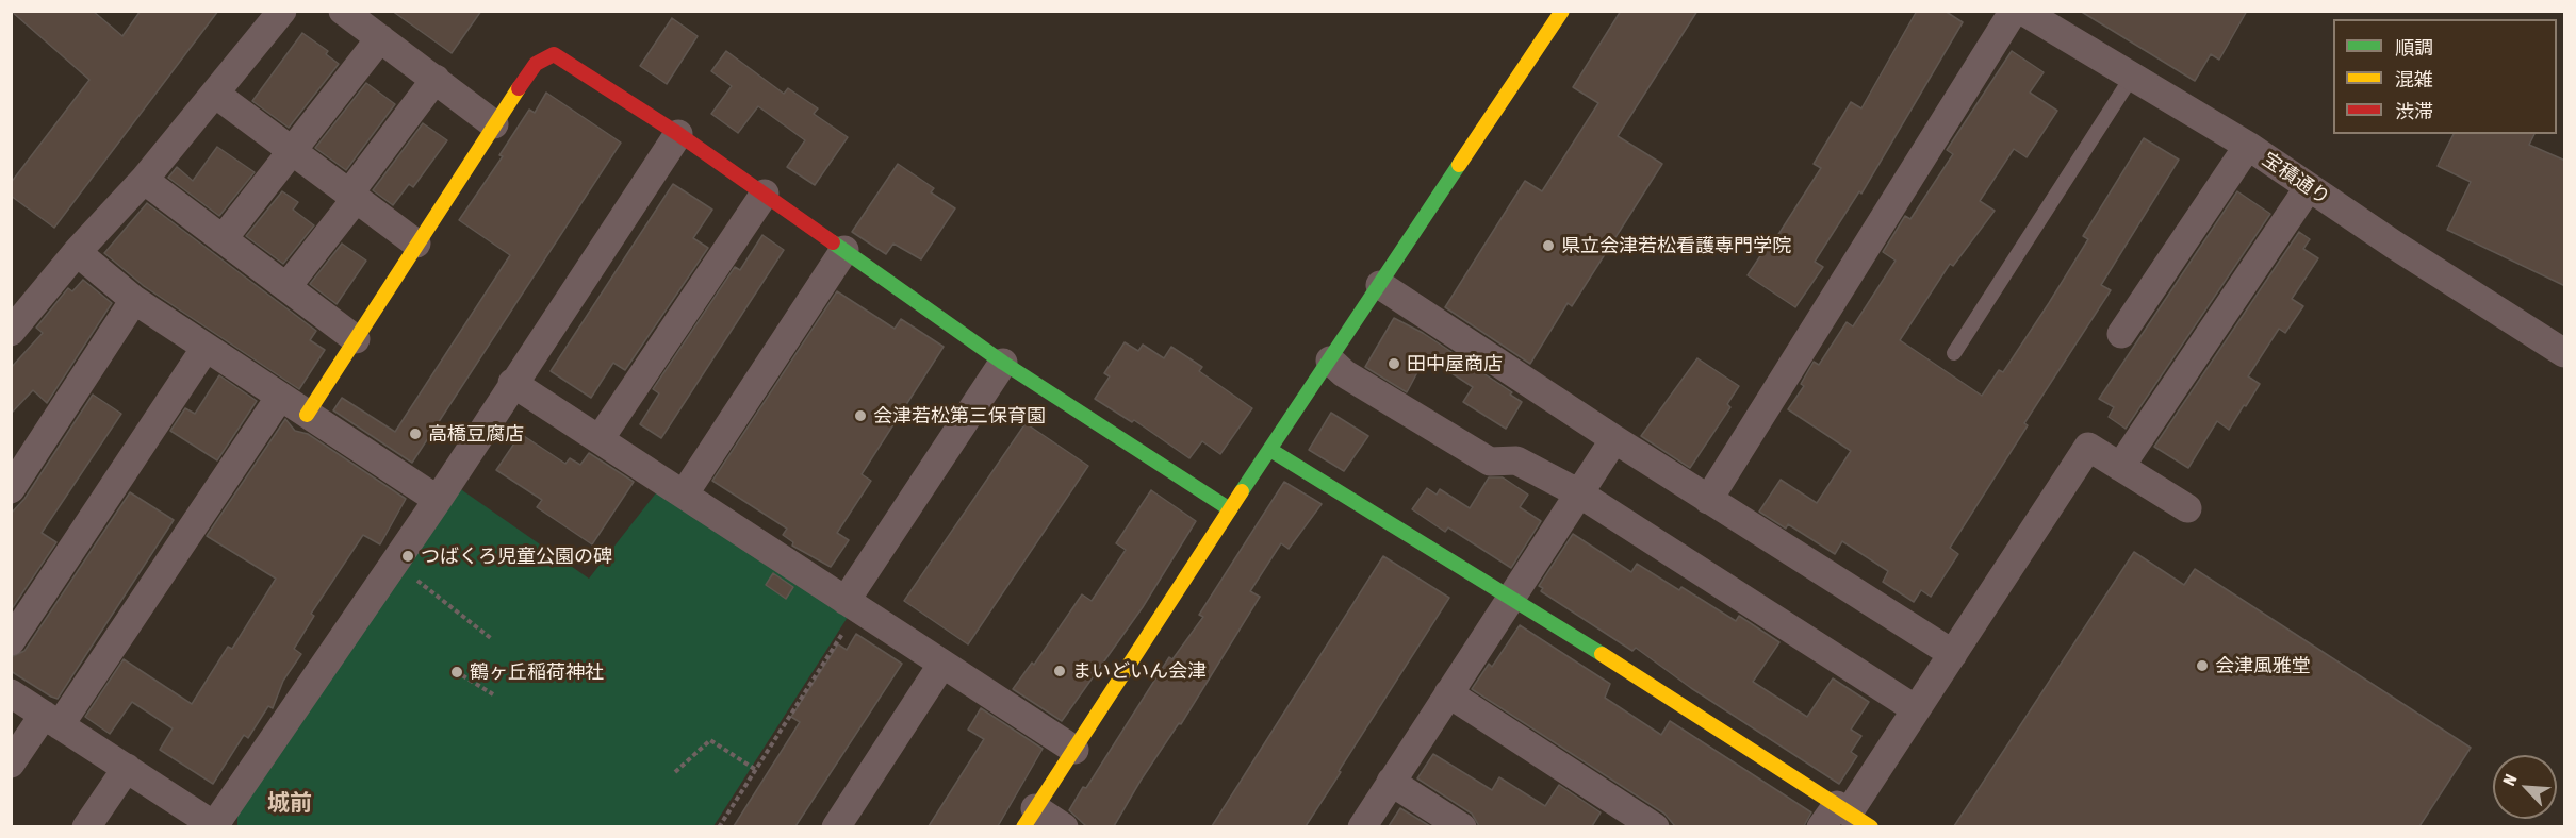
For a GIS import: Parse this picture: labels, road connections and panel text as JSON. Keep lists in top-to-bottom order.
{
  "streets": {
    "street": ["宝積通り"]
  },
  "districts": ["城前"],
  "places": [
    "県立会津若松看護専門学院",
    "田中屋商店",
    "会津若松第三保育園",
    "高橋豆腐店",
    "つばくろ児童公園の碑",
    "会津風雅堂",
    "まいどいん会津",
    "鶴ヶ丘稲荷神社"
  ],
  "legend": ["順調", "混雑", "渋滞"],
  "north": "top left"
}
